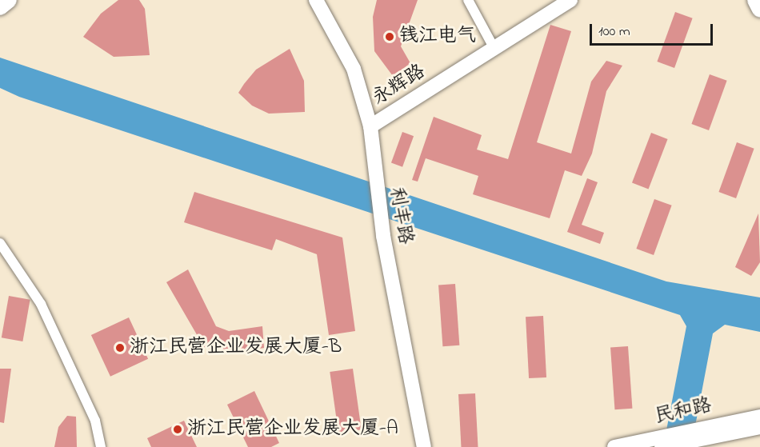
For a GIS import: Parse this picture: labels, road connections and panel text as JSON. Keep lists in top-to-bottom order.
{
  "streets": {
    "street": ["永辉路", "利丰路", "民和路"]
  },
  "crossings": [
    ["永辉路", "利丰路"]
  ],
  "places": ["钱江电气", "浙江民营企业发展大厦-B", "浙江民营企业发展大厦-A"],
  "scale_bar": "100 m"
}
